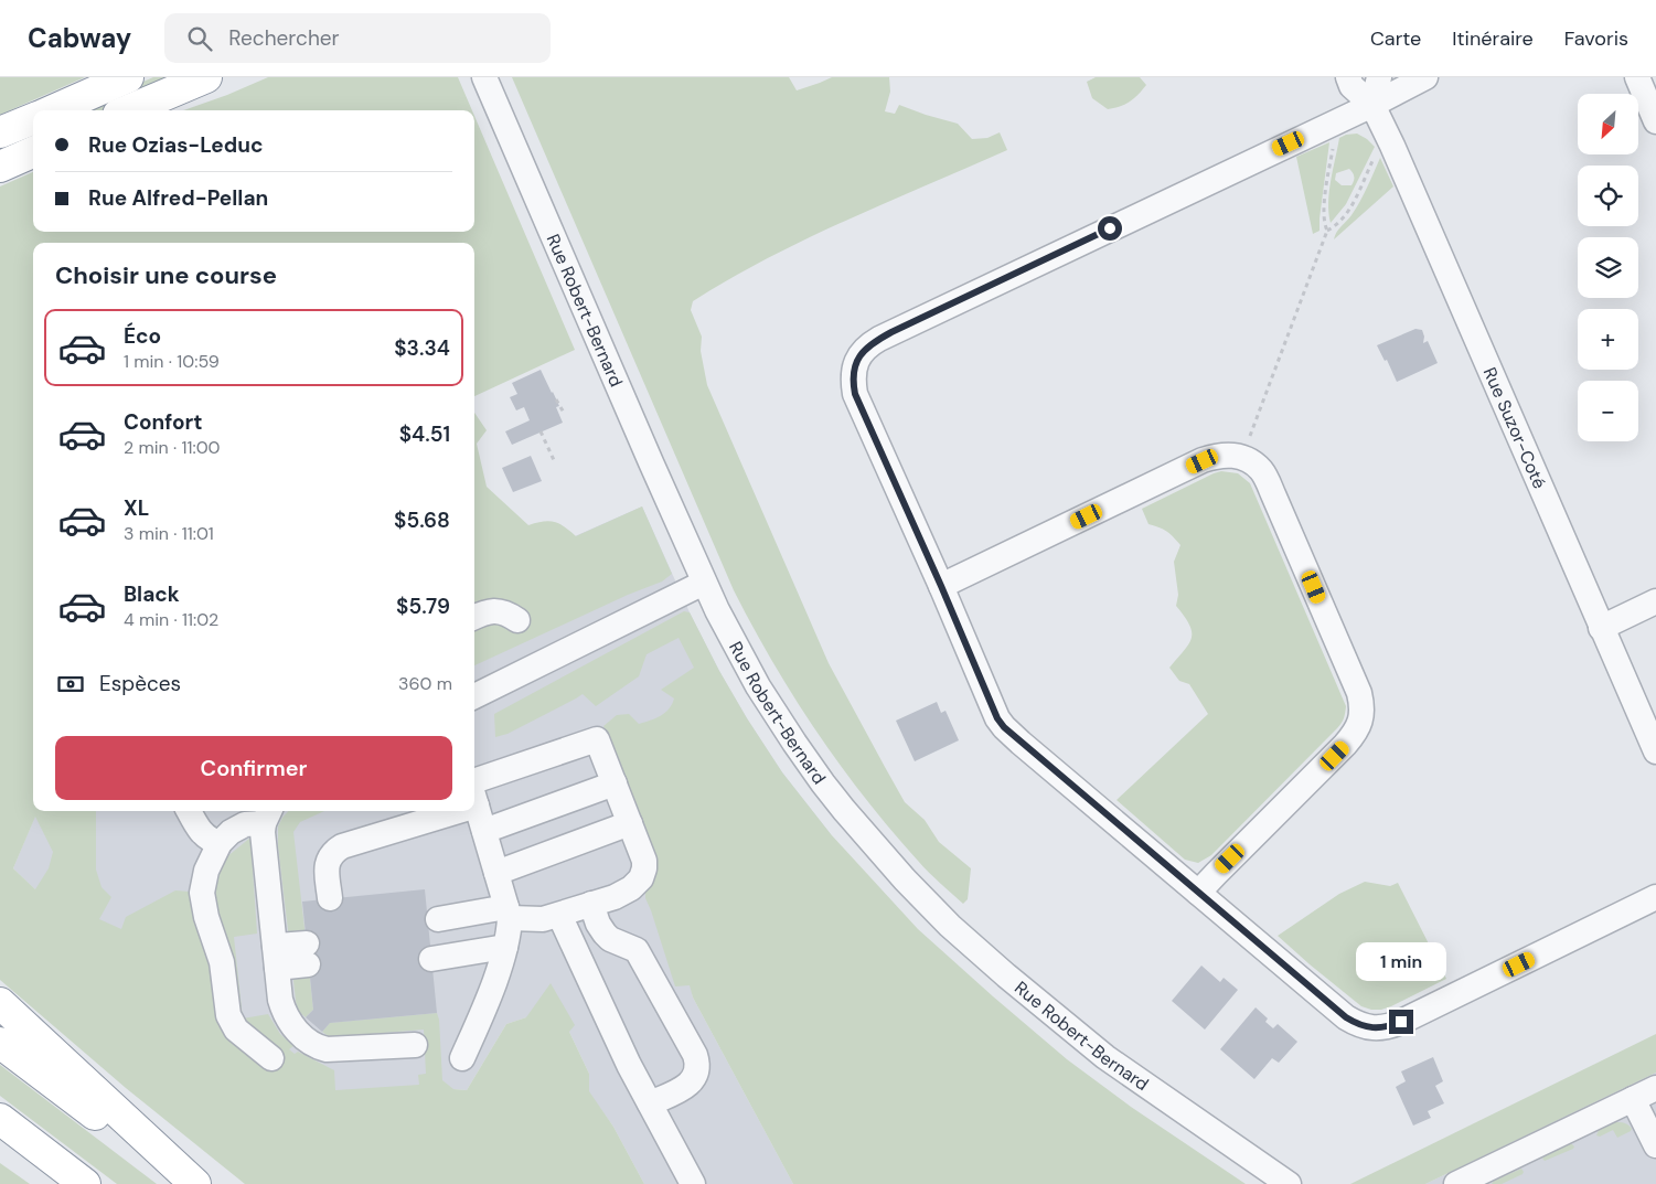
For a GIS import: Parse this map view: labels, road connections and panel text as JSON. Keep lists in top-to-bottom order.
{
  "streets": {
    "street": ["Rue Robert-Bernard", "Rue Suzor-Coté"]
  },
  "north": "bottom left",
  "page": {
    "header": "Cabway",
    "search": "Rechercher",
    "nav": ["Carte", "Itinéraire", "Favoris"],
    "map_buttons": ["+", "−"],
    "banner": ["Rue Ozias-Leduc", "Rue Alfred-Pellan"],
    "heading": "Choisir une course",
    "list": [
      {
        "name": "Éco",
        "note": "1 min · 10:59",
        "value": "$3.34"
      },
      {
        "name": "Confort",
        "note": "2 min · 11:00",
        "value": "$4.51"
      },
      {
        "name": "XL",
        "note": "3 min · 11:01",
        "value": "$5.68"
      },
      {
        "name": "Black",
        "note": "4 min · 11:02",
        "value": "$5.79"
      }
    ],
    "pay": ["Espèces", "360 m"],
    "buttons": "Confirmer",
    "bubble": "1 min"
  }
}
